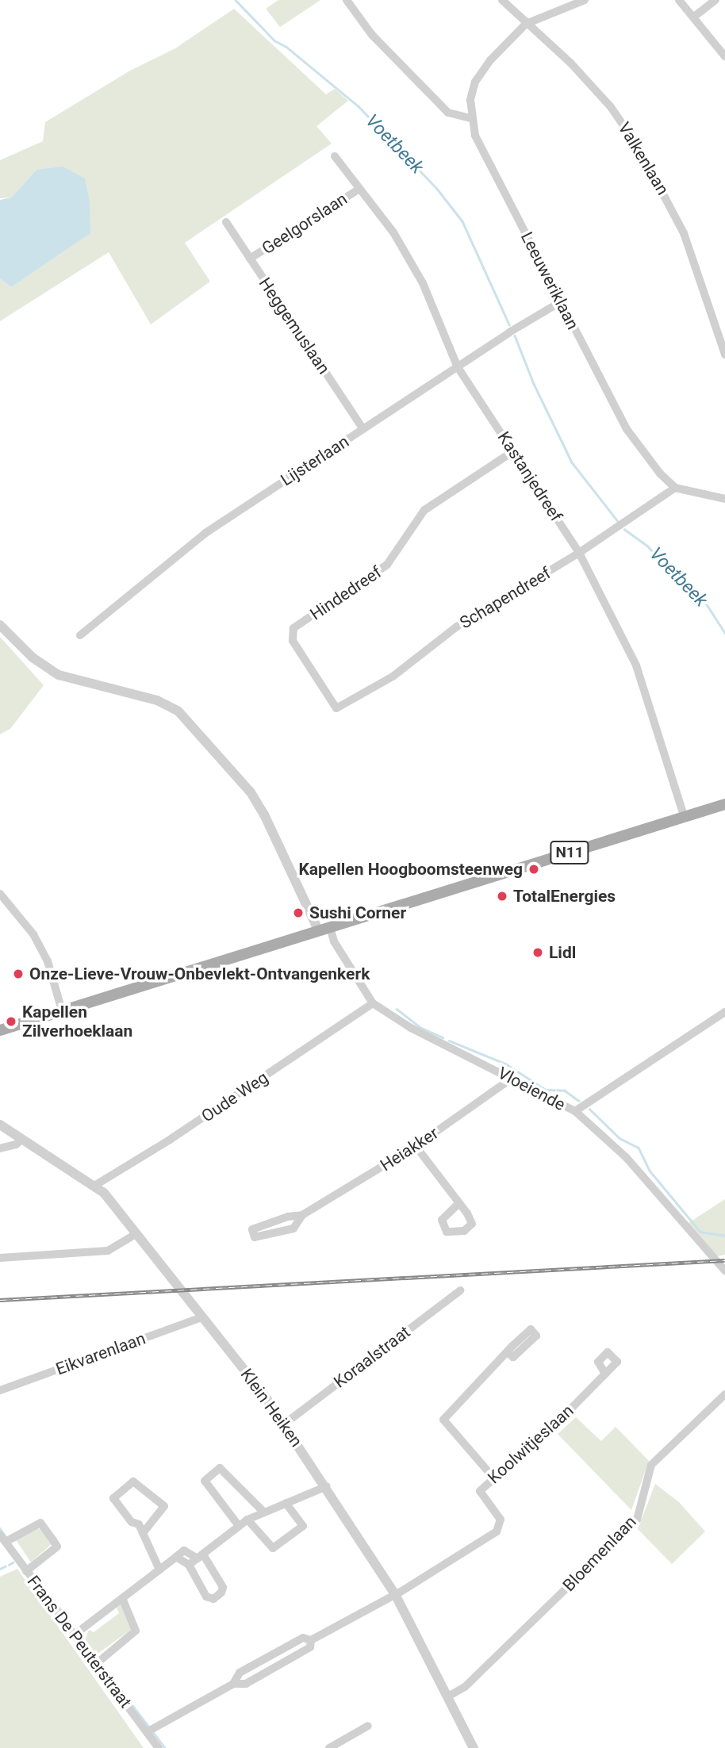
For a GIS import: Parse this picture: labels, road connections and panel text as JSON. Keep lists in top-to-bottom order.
{
  "streets": {
    "main road": ["N11"],
    "street": [
      "Valkenlaan",
      "Geelgorslaan",
      "Leeuweriklaan",
      "Heggemuslaan",
      "Lijsterlaan",
      "Kastanjedreef",
      "Hindedreef",
      "Schapendreef",
      "Vloeiende",
      "Oude Weg",
      "Heiakker",
      "Eikvarenlaan",
      "Koraalstraat",
      "Klein Heiken",
      "Koolwitjeslaan",
      "Bloemenlaan",
      "Frans De Peuterstraat"
    ]
  },
  "crossings": [
    ["Valkenlaan", "Leeuweriklaan"],
    ["Geelgorslaan", "Heggemuslaan"],
    ["Geelgorslaan", "Kastanjedreef"],
    ["Leeuweriklaan", "Lijsterlaan"],
    ["Leeuweriklaan", "Schapendreef"],
    ["Heggemuslaan", "Lijsterlaan"],
    ["Lijsterlaan", "Kastanjedreef"],
    ["Kastanjedreef", "Hindedreef"],
    ["Kastanjedreef", "Schapendreef"],
    ["Kastanjedreef", "N11"],
    ["Hindedreef", "Schapendreef"],
    ["N11", "Vloeiende"],
    ["Vloeiende", "Oude Weg"],
    ["Vloeiende", "Heiakker"],
    ["Oude Weg", "Klein Heiken"],
    ["Eikvarenlaan", "Klein Heiken"],
    ["Koraalstraat", "Klein Heiken"],
    ["Klein Heiken", "Koolwitjeslaan"],
    ["Klein Heiken", "Bloemenlaan"]
  ],
  "water": ["Voetbeek"],
  "places": [
    "Kapellen Hoogboomsteenweg",
    "TotalEnergies",
    "Sushi Corner",
    "Lidl",
    "Onze-Lieve-Vrouw-Onbevlekt-Ontvangenkerk",
    "Kapellen Zilverhoeklaan"
  ]
}
